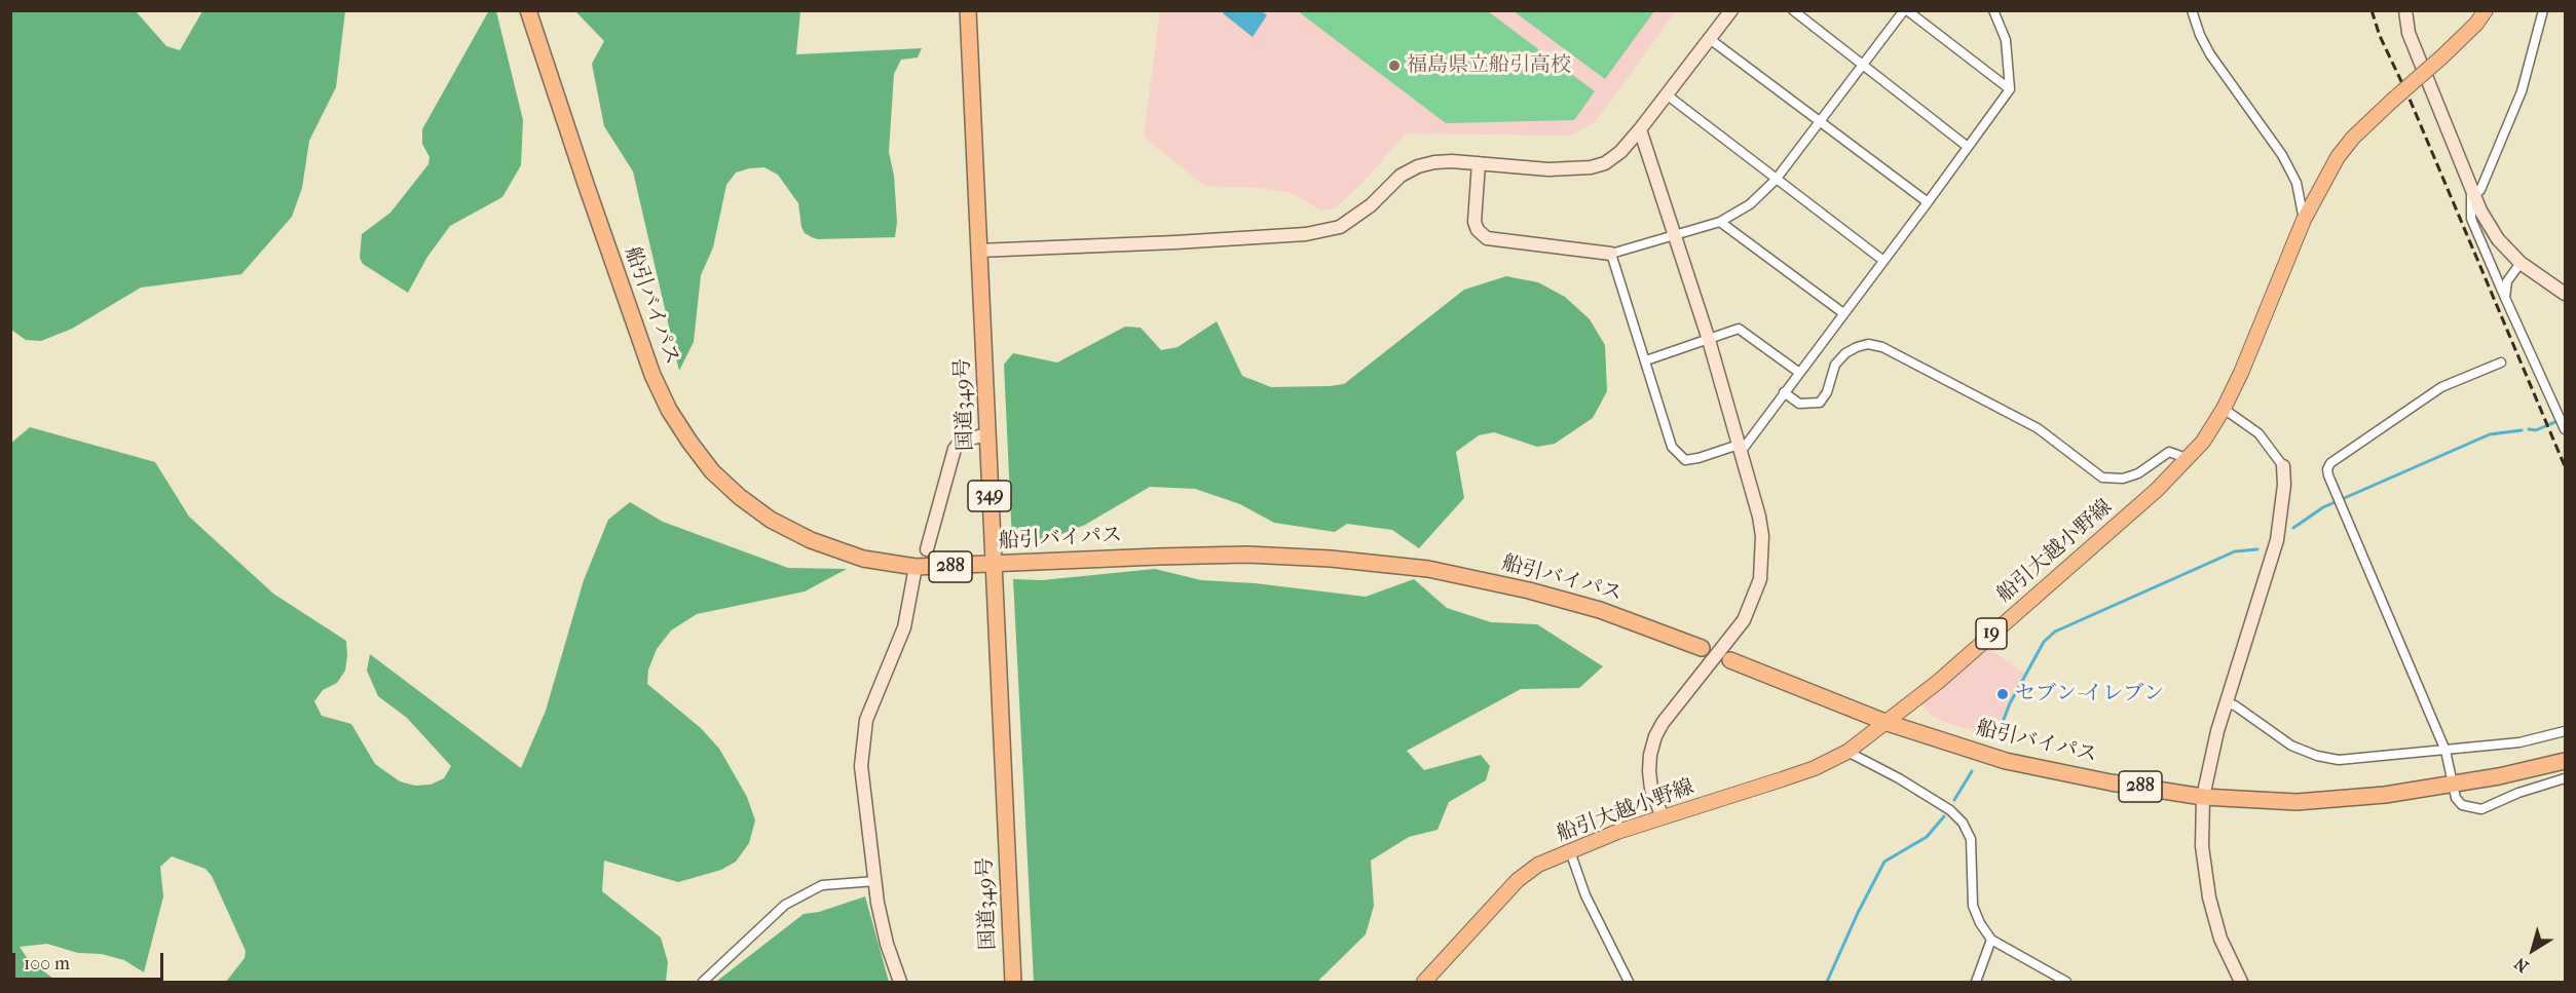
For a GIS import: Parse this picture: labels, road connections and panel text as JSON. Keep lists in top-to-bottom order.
{
  "streets": {
    "highway": [
      "船引バイパス",
      "国道349号",
      "349",
      "288"
    ],
    "main road": ["船引大越小野線", "19"]
  },
  "crossings": [
    ["船引バイパス", "国道349号"],
    ["船引バイパス", "船引大越小野線"]
  ],
  "places": ["福島県立船引高校", "セブン-イレブン"],
  "scale_bar": "100 m",
  "north": "bottom left"
}
